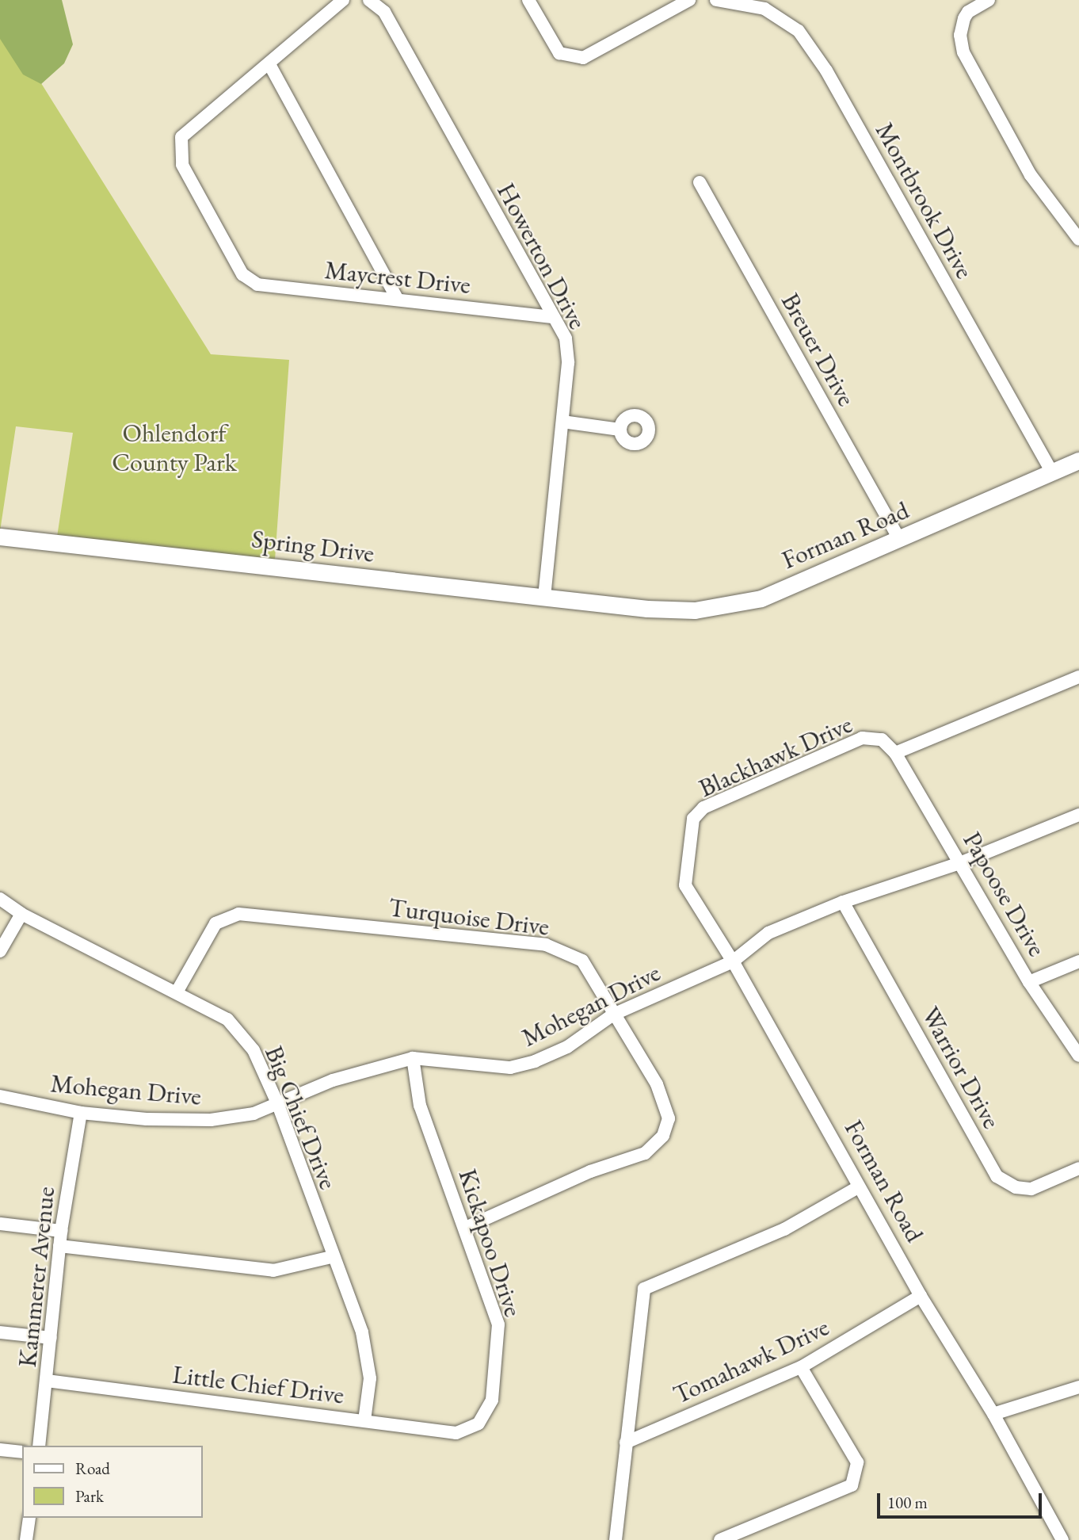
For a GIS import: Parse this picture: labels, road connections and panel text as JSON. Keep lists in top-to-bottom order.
{
  "streets": {
    "street": [
      "Montbrook Drive",
      "Howerton Drive",
      "Maycrest Drive",
      "Breuer Drive",
      "Forman Road",
      "Spring Drive",
      "Blackhawk Drive",
      "Papoose Drive",
      "Turquoise Drive",
      "Mohegan Drive",
      "Warrior Drive",
      "Big Chief Drive",
      "Kickapoo Drive",
      "Kammerer Avenue",
      "Tomahawk Drive",
      "Little Chief Drive"
    ]
  },
  "crossings": [
    ["Montbrook Drive", "Forman Road"],
    ["Howerton Drive", "Maycrest Drive"],
    ["Howerton Drive", "Spring Drive"],
    ["Breuer Drive", "Forman Road"],
    ["Forman Road", "Spring Drive"],
    ["Forman Road", "Blackhawk Drive"],
    ["Forman Road", "Mohegan Drive"],
    ["Forman Road", "Tomahawk Drive"],
    ["Blackhawk Drive", "Papoose Drive"],
    ["Papoose Drive", "Mohegan Drive"],
    ["Turquoise Drive", "Mohegan Drive"],
    ["Turquoise Drive", "Big Chief Drive"],
    ["Turquoise Drive", "Kickapoo Drive"],
    ["Mohegan Drive", "Warrior Drive"],
    ["Mohegan Drive", "Big Chief Drive"],
    ["Mohegan Drive", "Kickapoo Drive"],
    ["Mohegan Drive", "Kammerer Avenue"],
    ["Big Chief Drive", "Little Chief Drive"],
    ["Kickapoo Drive", "Little Chief Drive"],
    ["Kammerer Avenue", "Little Chief Drive"]
  ],
  "parks": ["Ohlendorf County Park"],
  "legend": ["Road", "Park"],
  "scale_bar": "100 m"
}
